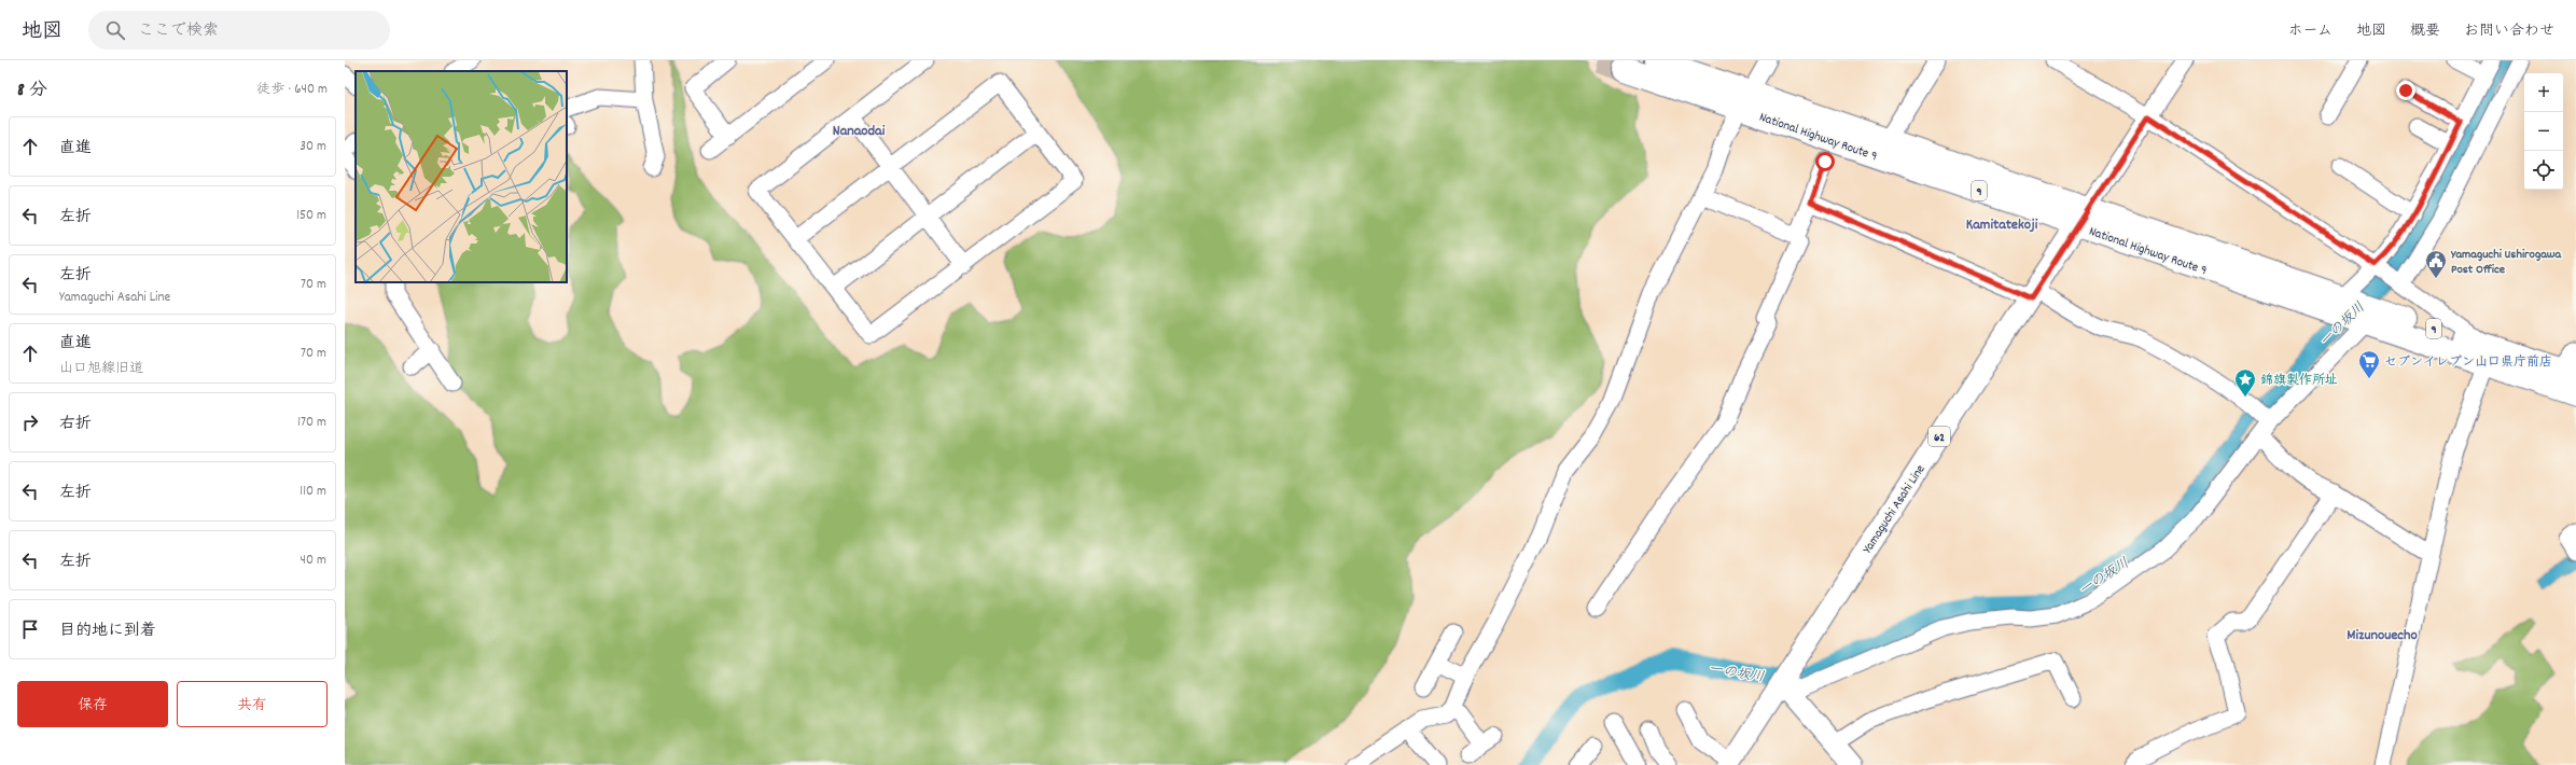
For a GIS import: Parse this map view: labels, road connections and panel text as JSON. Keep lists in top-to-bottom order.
{
  "streets": {
    "highway": ["National Highway Route 9", "9"],
    "main road": ["62", "Yamaguchi Asahi Line"]
  },
  "crossings": [
    ["National Highway Route 9", "Yamaguchi Asahi Line"]
  ],
  "districts": ["Nanaodai", "Kamitatekoji", "Mizunouecho"],
  "water": ["一の坂川"],
  "places": {
    "public building": ["Yamaguchi Ushirogawa Post Office"],
    "supermarket": ["セブンイレブン山口県庁前店"],
    "place": ["錦旗製作所址"]
  },
  "page": {
    "header": "地図",
    "search": "ここで検索",
    "nav": [
      "ホーム",
      "地図",
      "概要",
      "お問い合わせ"
    ],
    "heading": ["8 分", "徒歩 · 640 m"],
    "map_buttons": ["+", "−"],
    "list": [
      ["直進", "30 m"],
      ["左折", "150 m"],
      ["左折", "Yamaguchi Asahi Line", "70 m"],
      ["直進", "山口旭線旧道", "70 m"],
      ["右折", "170 m"],
      ["左折", "110 m"],
      ["左折", "40 m"],
      "目的地に到着"
    ],
    "buttons": ["保存", "共有"]
  }
}
